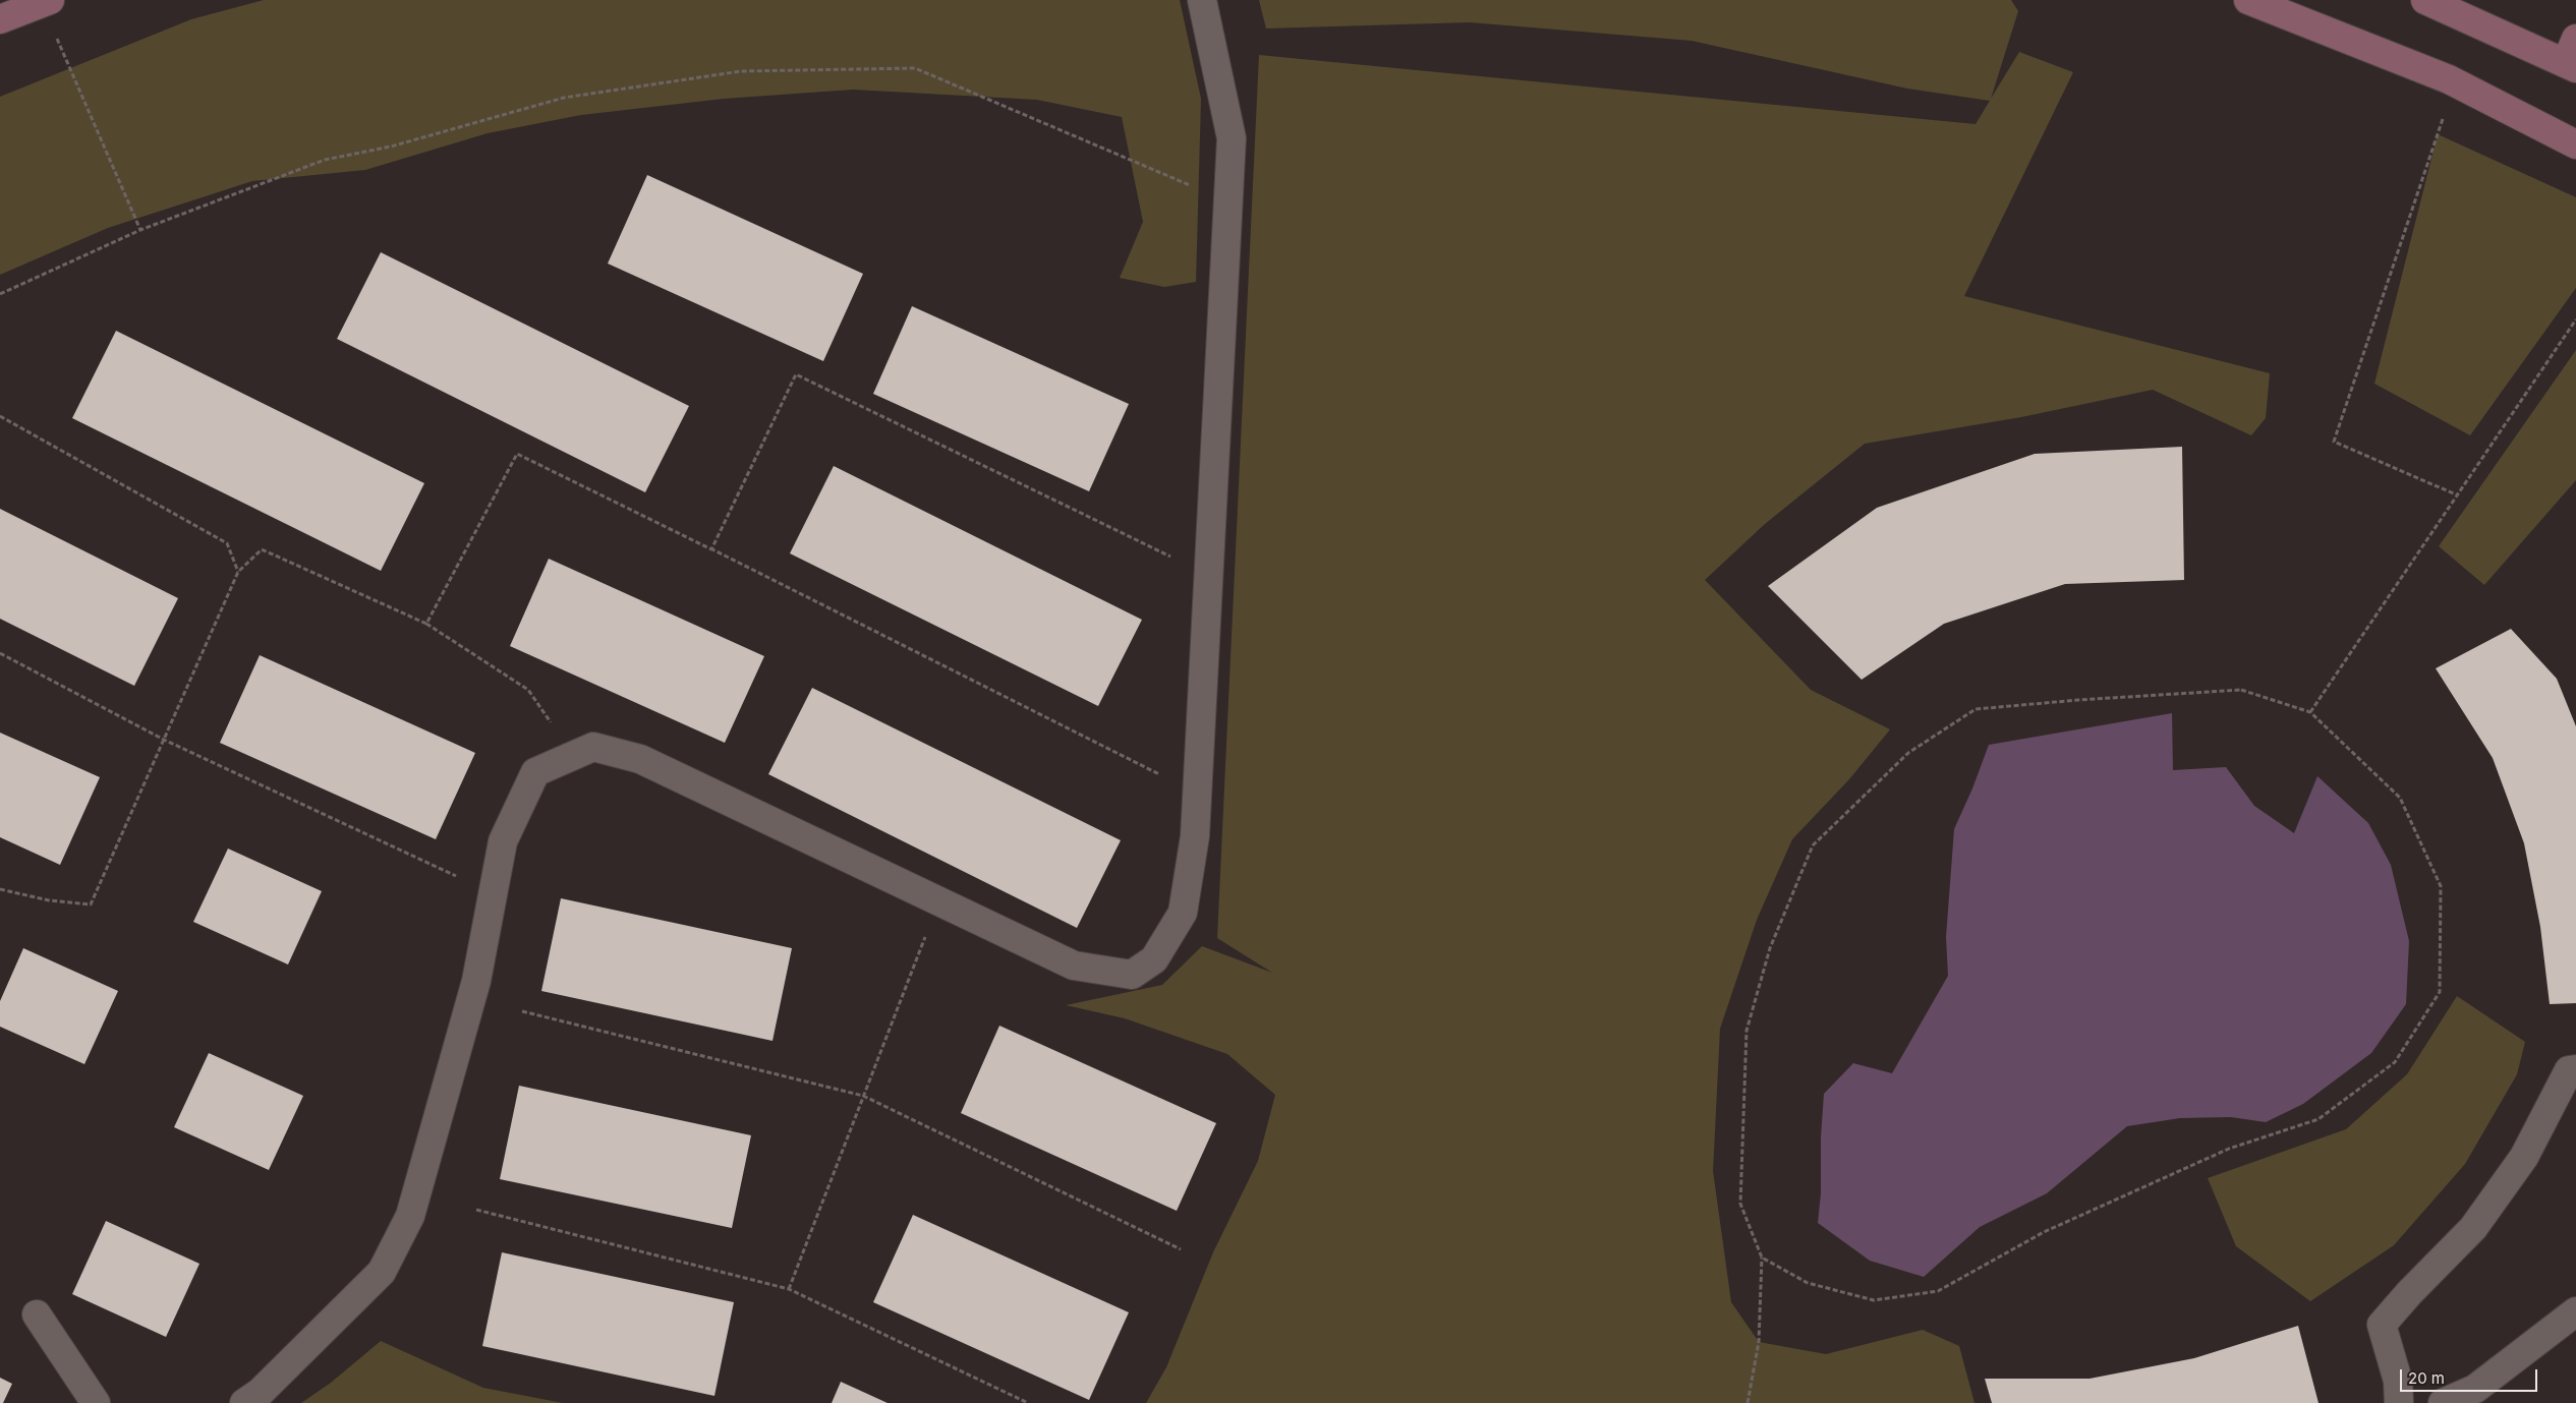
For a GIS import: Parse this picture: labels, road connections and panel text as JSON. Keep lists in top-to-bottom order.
{
  "scale_bar": "20 m"
}
